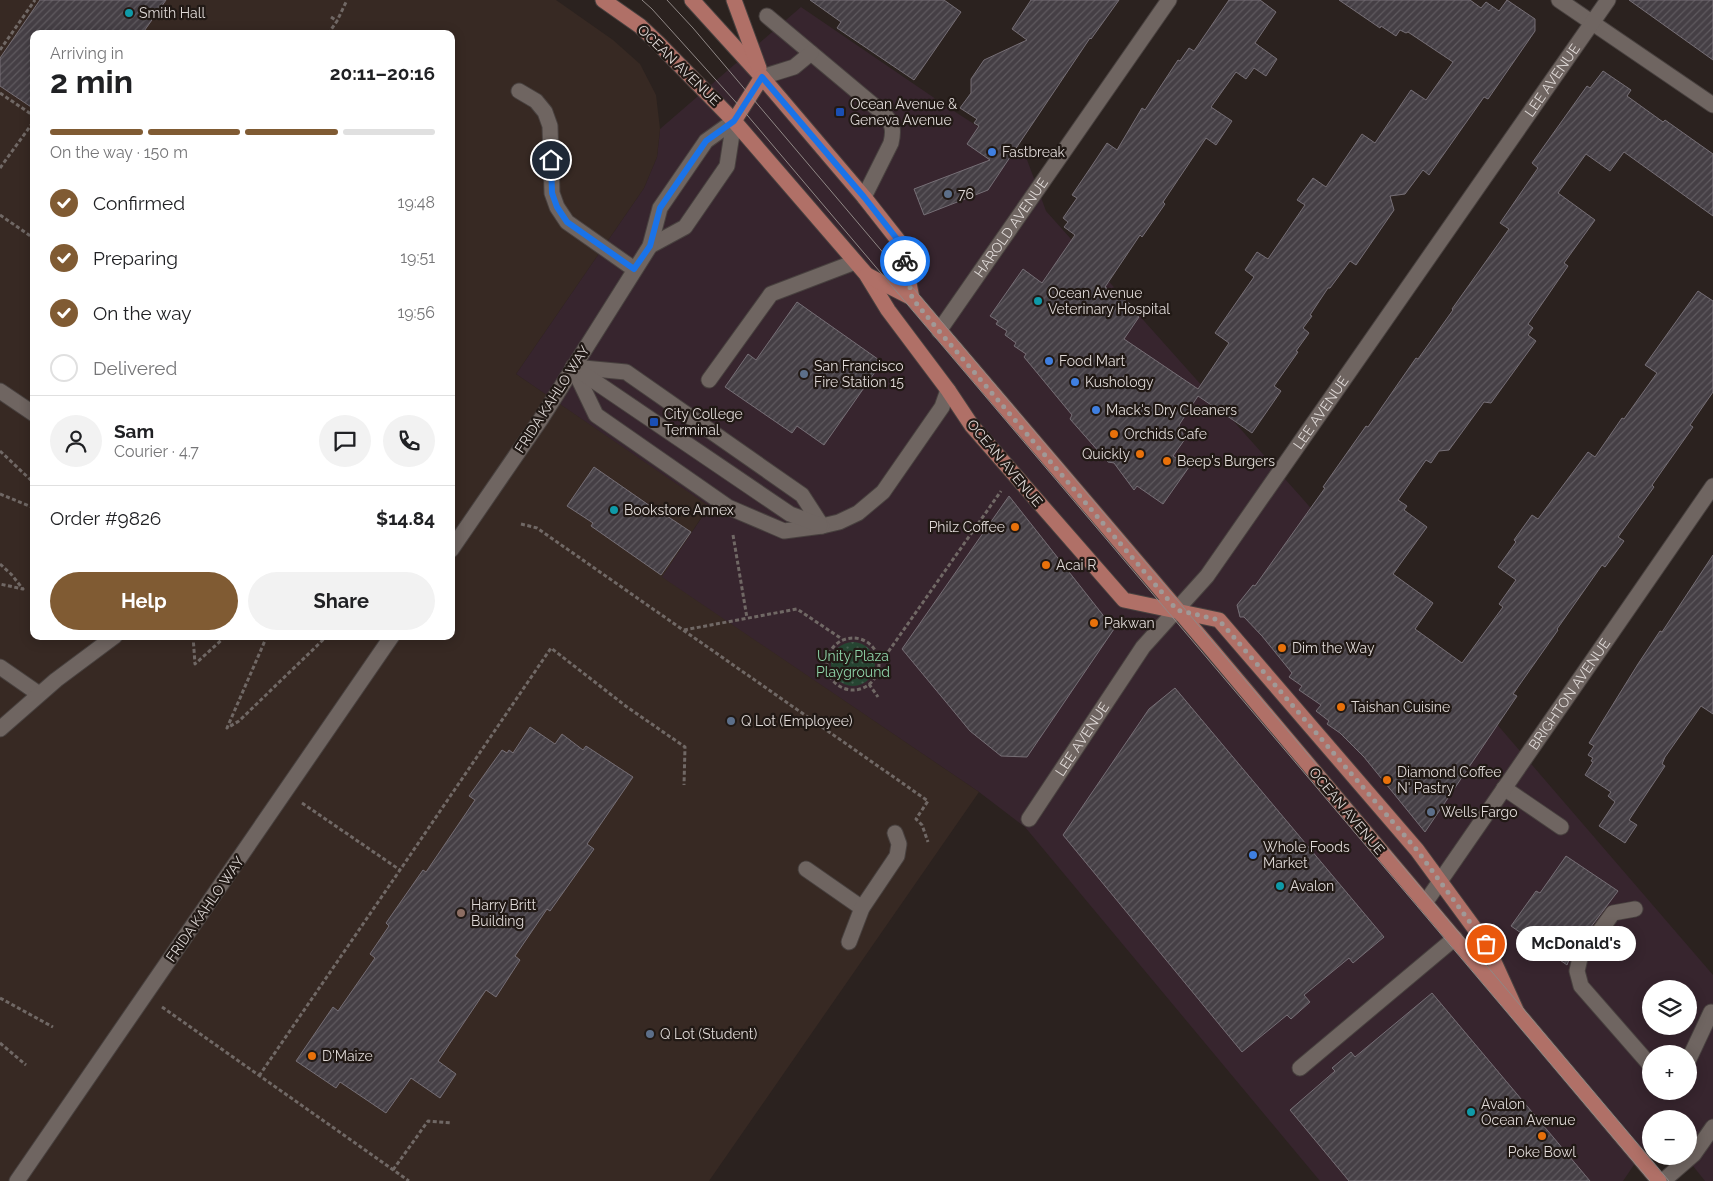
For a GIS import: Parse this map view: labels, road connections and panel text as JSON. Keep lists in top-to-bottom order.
{
  "streets": {
    "main road": ["OCEAN AVENUE", "FRIDA KAHLO WAY"],
    "street": ["LEE AVENUE", "HAROLD AVENUE", "BRIGHTON AVENUE"]
  },
  "crossings": [
    ["OCEAN AVENUE", "LEE AVENUE"],
    ["OCEAN AVENUE", "HAROLD AVENUE"],
    ["OCEAN AVENUE", "FRIDA KAHLO WAY"],
    ["OCEAN AVENUE", "BRIGHTON AVENUE"]
  ],
  "parks": ["Unity Plaza Playground"],
  "places": {
    "other": [
      "Smith Hall",
      "Fastbreak",
      "76",
      "Ocean Avenue Veterinary Hospital",
      "Food Mart",
      "San Francisco Fire Station 15",
      "Kushology",
      "Mack's Dry Cleaners",
      "Orchids Cafe",
      "Quickly",
      "Beep's Burgers",
      "Bookstore Annex",
      "Philz Coffee",
      "Acai R",
      "Pakwan",
      "Dim the Way",
      "Taishan Cuisine",
      "Q Lot (Employee)",
      "Diamond Coffee N' Pastry",
      "Wells Fargo",
      "Whole Foods Market",
      "Avalon",
      "Harry Britt Building",
      "McDonald's",
      "Q Lot (Student)",
      "D'Maize",
      "Avalon Ocean Avenue",
      "Poke Bowl"
    ],
    "transit": ["Ocean Avenue & Geneva Avenue", "City College Terminal"]
  },
  "page": {
    "heading": ["2 min", "Arriving in", "20:11–20:16"],
    "panel": [
      "Sam",
      "Courier · 4.7",
      "Order #9826",
      "$14.84"
    ],
    "bar": "On the way · 150 m",
    "list": [
      ["Confirmed", "19:48"],
      ["Preparing", "19:51"],
      ["On the way", "19:56"],
      "Delivered"
    ],
    "buttons": ["Help", "Share"],
    "bubble": "McDonald's",
    "map_buttons": ["+", "−"]
  }
}
